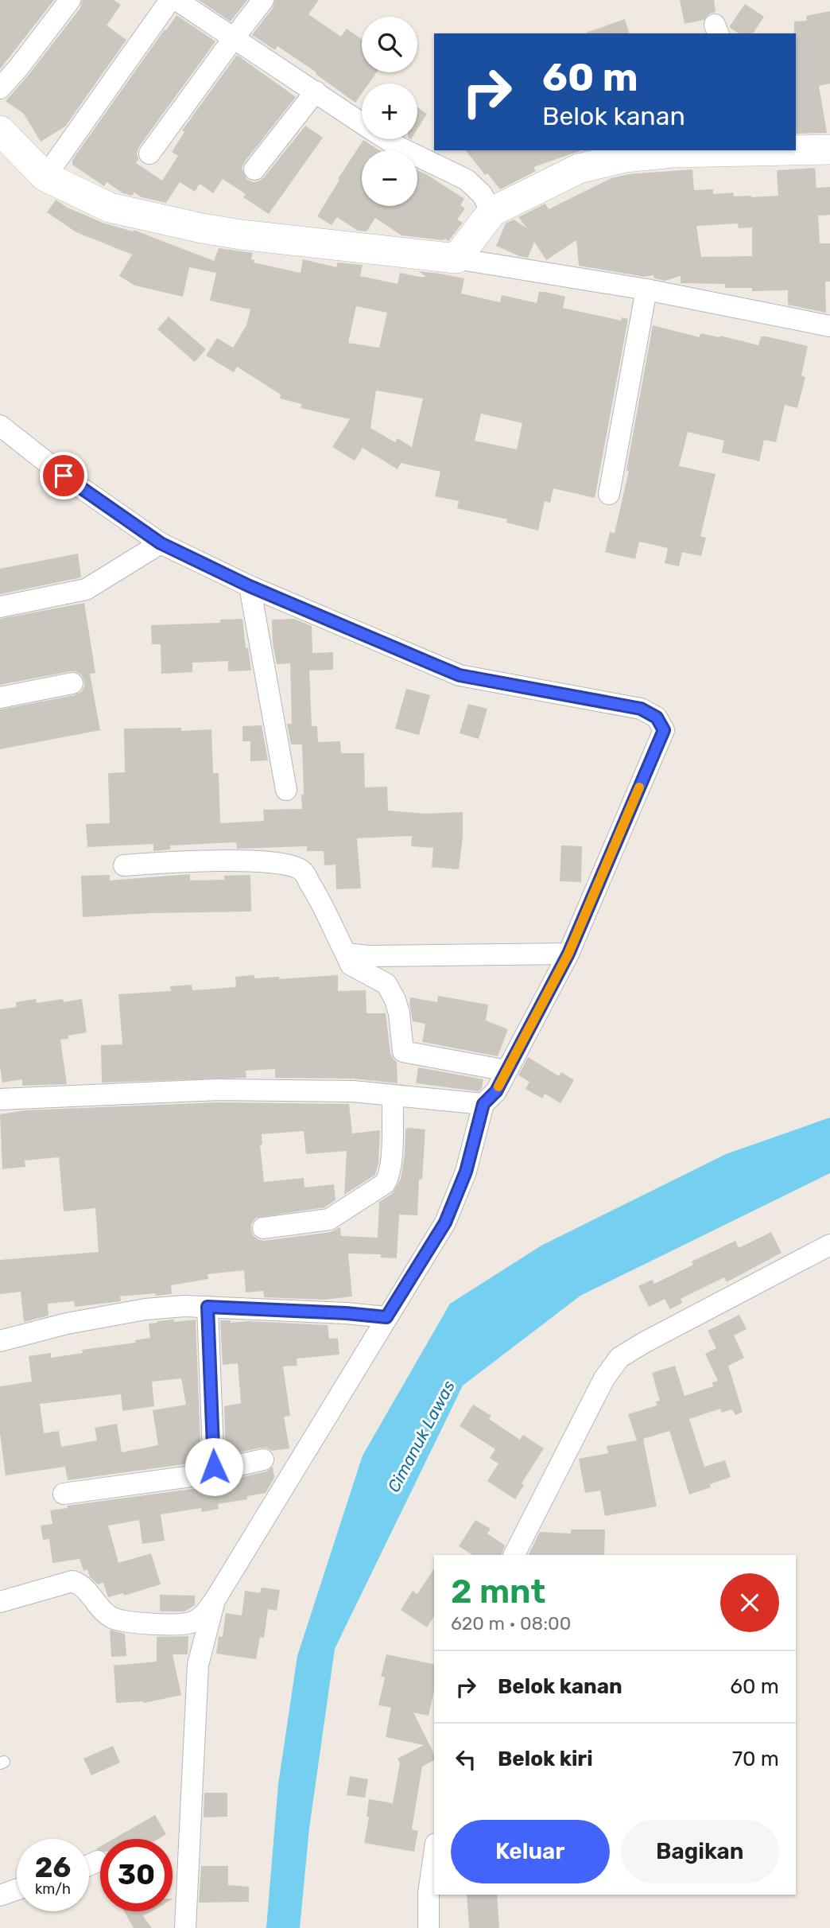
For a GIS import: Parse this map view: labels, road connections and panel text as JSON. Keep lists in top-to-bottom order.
{
  "water": ["Cimanuk Lawas"],
  "page": {
    "map_buttons": ["+", "−"],
    "turn": ["60 m", "Belok kanan"],
    "heading": ["2 mnt", "620 m · 08:00"],
    "list": [
      {
        "name": "Belok kanan",
        "value": "60 m"
      },
      {
        "name": "Belok kiri",
        "value": "70 m"
      }
    ],
    "buttons": ["Keluar", "Bagikan"],
    "speed": "26 km/h",
    "limit": "30"
  }
}
